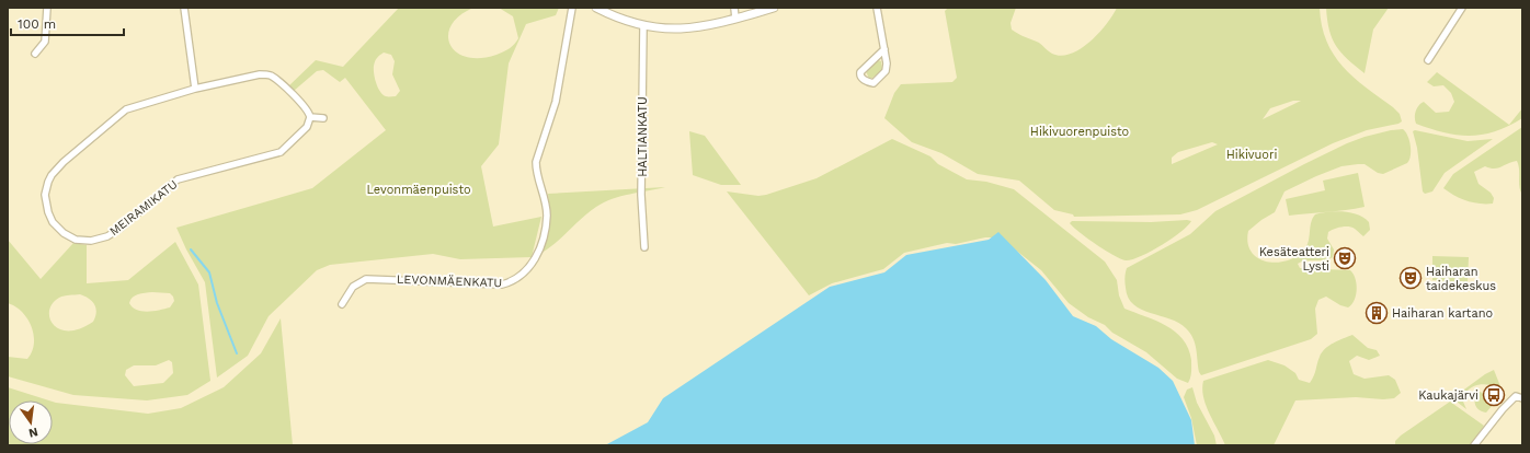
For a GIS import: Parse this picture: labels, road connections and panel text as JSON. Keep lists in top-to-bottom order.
{
  "streets": {
    "street": ["HALTIANKATU", "MEIRAMIKATU", "LEVONMÄENKATU"]
  },
  "parks": ["Hikivuorenpuisto", "Hikivuori", "Levonmäenpuisto"],
  "places": {
    "theatre": ["Kesäteatteri Lysti", "Haiharan taidekeskus"],
    "building": ["Haiharan kartano"],
    "bus stop": ["Kaukajärvi"]
  },
  "scale_bar": "100 m",
  "north": "bottom"
}
